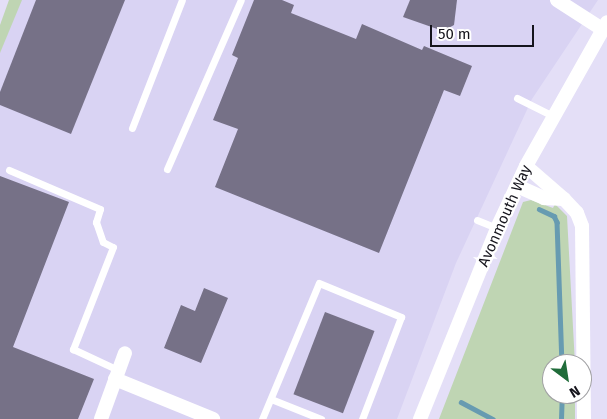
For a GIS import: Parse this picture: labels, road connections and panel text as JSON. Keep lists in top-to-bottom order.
{
  "streets": {
    "street": ["Avonmouth Way"]
  },
  "scale_bar": "50 m",
  "north": "bottom right"
}
